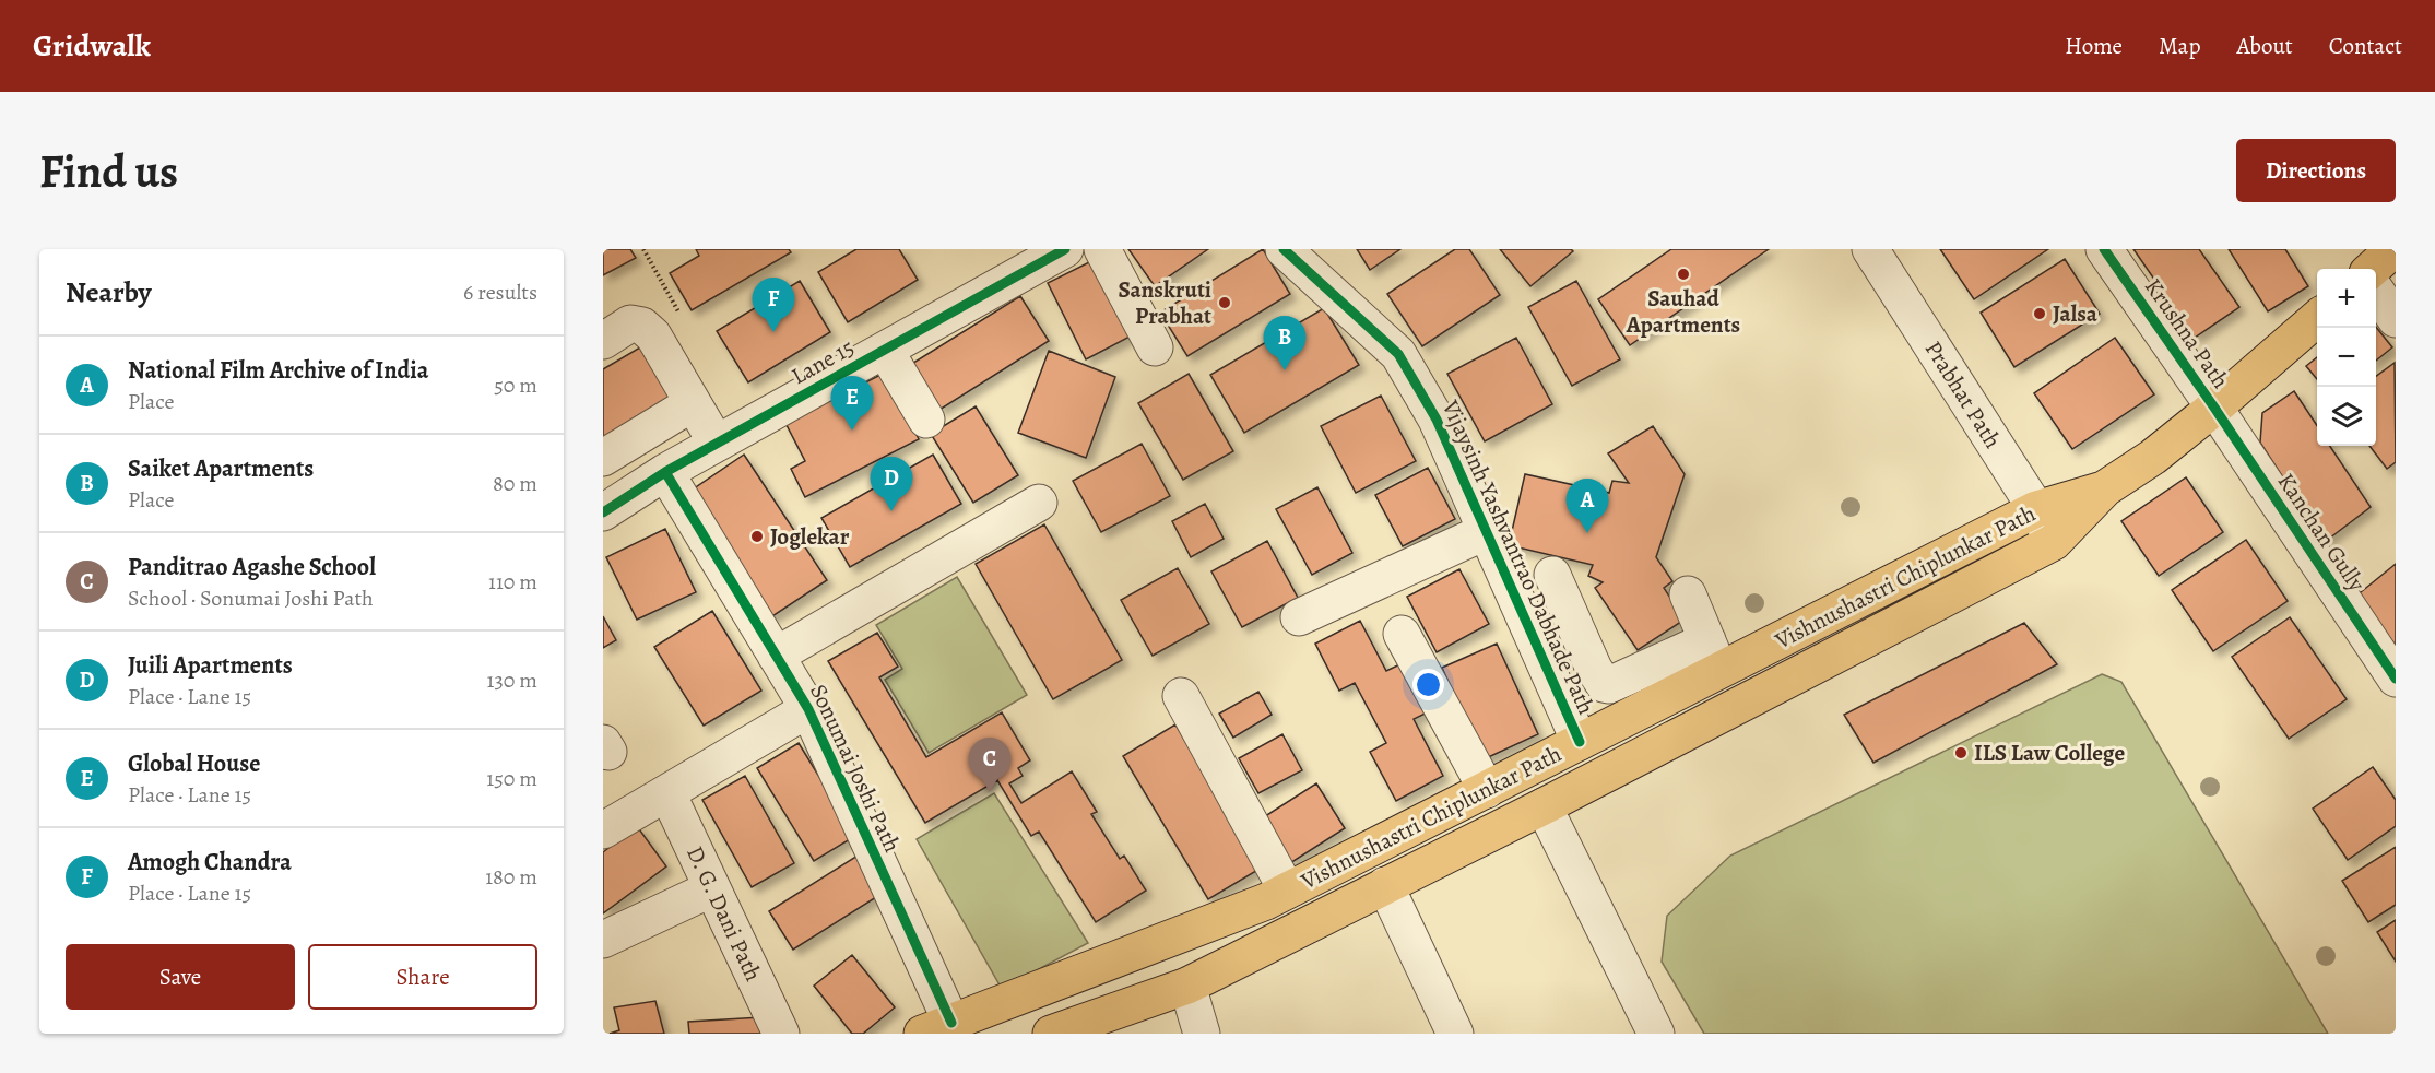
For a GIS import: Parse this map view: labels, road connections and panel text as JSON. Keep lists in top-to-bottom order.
{
  "streets": {
    "main road": ["Vishnushastri Chiplunkar Path"],
    "street": [
      "Krushna Path",
      "Lane 15",
      "Prabhat Path",
      "Kanchan Gully",
      "Vijaysinh Yashvantrao Dabhade Path",
      "Sonumai Joshi Path",
      "D. G. Dani Path"
    ]
  },
  "crossings": [
    ["Krushna Path", "Kanchan Gully"],
    ["Krushna Path", "Vishnushastri Chiplunkar Path"],
    ["Lane 15", "Sonumai Joshi Path"],
    ["Prabhat Path", "Vishnushastri Chiplunkar Path"],
    ["Kanchan Gully", "Vishnushastri Chiplunkar Path"],
    ["Vijaysinh Yashvantrao Dabhade Path", "Vishnushastri Chiplunkar Path"],
    ["Vishnushastri Chiplunkar Path", "Sonumai Joshi Path"]
  ],
  "places": [
    "Sauhad Apartments",
    "Sanskruti Prabhat",
    "Jalsa",
    "Joglekar",
    "ILS Law College"
  ],
  "page": {
    "header": "Gridwalk",
    "nav": [
      "Home",
      "Map",
      "About",
      "Contact"
    ],
    "buttons": [
      "Directions",
      ["Save", "Share"]
    ],
    "title": "Find us",
    "heading": ["Nearby", "6 results"],
    "map_buttons": ["+", "−"],
    "pins": [
      "F",
      "B",
      "E",
      "D",
      "A",
      "C"
    ],
    "list": [
      {
        "mark": "A",
        "name": "National Film Archive of India",
        "note": "Place",
        "value": "50 m"
      },
      {
        "mark": "B",
        "name": "Saiket Apartments",
        "note": "Place",
        "value": "80 m"
      },
      {
        "mark": "C",
        "name": "Panditrao Agashe School",
        "note": "School · Sonumai Joshi Path",
        "value": "110 m"
      },
      {
        "mark": "D",
        "name": "Juili Apartments",
        "note": "Place · Lane 15",
        "value": "130 m"
      },
      {
        "mark": "E",
        "name": "Global House",
        "note": "Place · Lane 15",
        "value": "150 m"
      },
      {
        "mark": "F",
        "name": "Amogh Chandra",
        "note": "Place · Lane 15",
        "value": "180 m"
      }
    ]
  }
}
